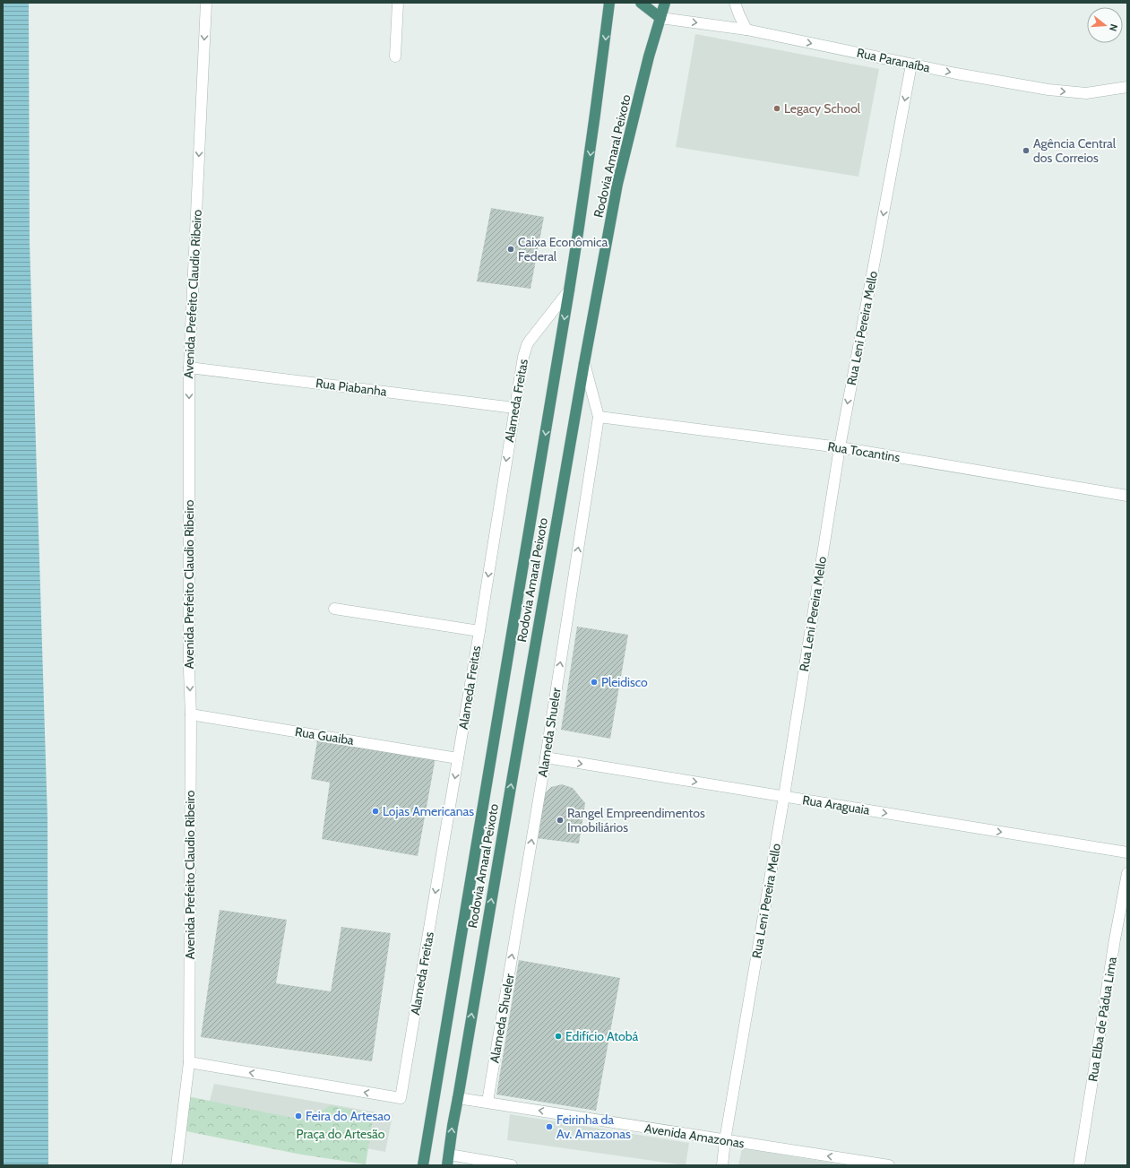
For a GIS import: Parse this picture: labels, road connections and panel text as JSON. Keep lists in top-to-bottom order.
{
  "streets": {
    "highway": ["Rodovia Amaral Peixoto"],
    "street": [
      "Rua Paranaíba",
      "Avenida Prefeito Claudio Ribeiro",
      "Rua Leni Pereira Mello",
      "Rua Piabanha",
      "Alameda Freitas",
      "Rua Tocantins",
      "Alameda Shueler",
      "Rua Guaiba",
      "Rua Araguaia",
      "Rua Elba de Pádua Lima",
      "Avenida Amazonas"
    ]
  },
  "crossings": [
    ["Rua Paranaíba", "Rodovia Amaral Peixoto"],
    ["Rua Paranaíba", "Rua Leni Pereira Mello"],
    ["Rodovia Amaral Peixoto", "Alameda Freitas"],
    ["Rodovia Amaral Peixoto", "Alameda Shueler"],
    ["Rodovia Amaral Peixoto", "Avenida Amazonas"],
    ["Avenida Prefeito Claudio Ribeiro", "Rua Piabanha"],
    ["Avenida Prefeito Claudio Ribeiro", "Alameda Freitas"],
    ["Avenida Prefeito Claudio Ribeiro", "Rua Guaiba"],
    ["Rua Leni Pereira Mello", "Rua Tocantins"],
    ["Rua Leni Pereira Mello", "Rua Araguaia"],
    ["Rua Leni Pereira Mello", "Avenida Amazonas"],
    ["Rua Piabanha", "Alameda Freitas"],
    ["Alameda Freitas", "Rua Guaiba"],
    ["Rua Tocantins", "Alameda Shueler"],
    ["Alameda Shueler", "Rua Araguaia"],
    ["Alameda Shueler", "Avenida Amazonas"]
  ],
  "one_way": [
    "Rua Paranaíba",
    "Avenida Prefeito Claudio Ribeiro",
    "Alameda Shueler",
    "Rua Araguaia",
    "Avenida Amazonas"
  ],
  "parks": ["Praça do Artesão"],
  "places": [
    "Legacy School",
    "Agência Central dos Correios",
    "Caixa Econômica Federal",
    "Pleidisco",
    "Lojas Americanas",
    "Rangel Empreendimentos Imobiliários",
    "Edifício Atobá",
    "Feira do Artesao",
    "Feirinha da Av. Amazonas"
  ],
  "north": "right"
}
